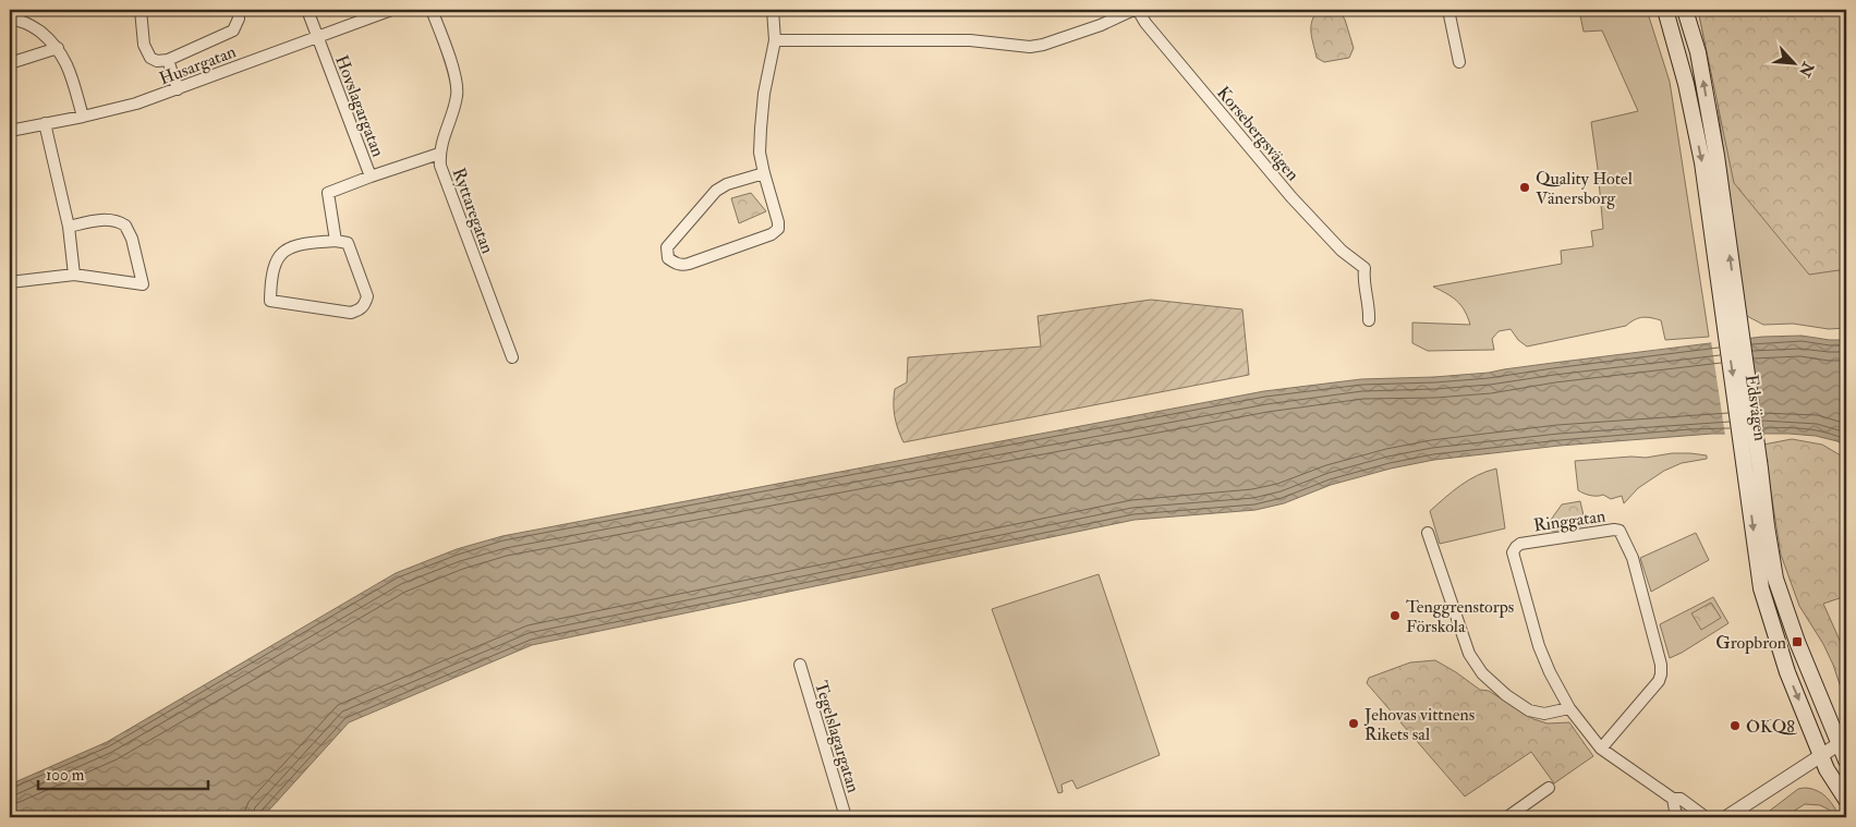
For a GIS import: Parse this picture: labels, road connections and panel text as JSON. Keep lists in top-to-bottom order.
{
  "streets": {
    "main road": ["Edsvägen"],
    "street": [
      "Husargatan",
      "Hovslagargatan",
      "Korsebergsvägen",
      "Ryttaregatan",
      "Ringgatan",
      "Tegelslagargatan"
    ]
  },
  "crossings": [
    ["Husargatan", "Hovslagargatan"],
    ["Hovslagargatan", "Ryttaregatan"]
  ],
  "places": {
    "other": [
      "Quality Hotel Vänersborg",
      "Tenggrenstorps Förskola",
      "Jehovas vittnens Rikets sal",
      "OKQ8"
    ],
    "transit": ["Gropbron"]
  },
  "scale_bar": "100 m",
  "north": "bottom right"
}
